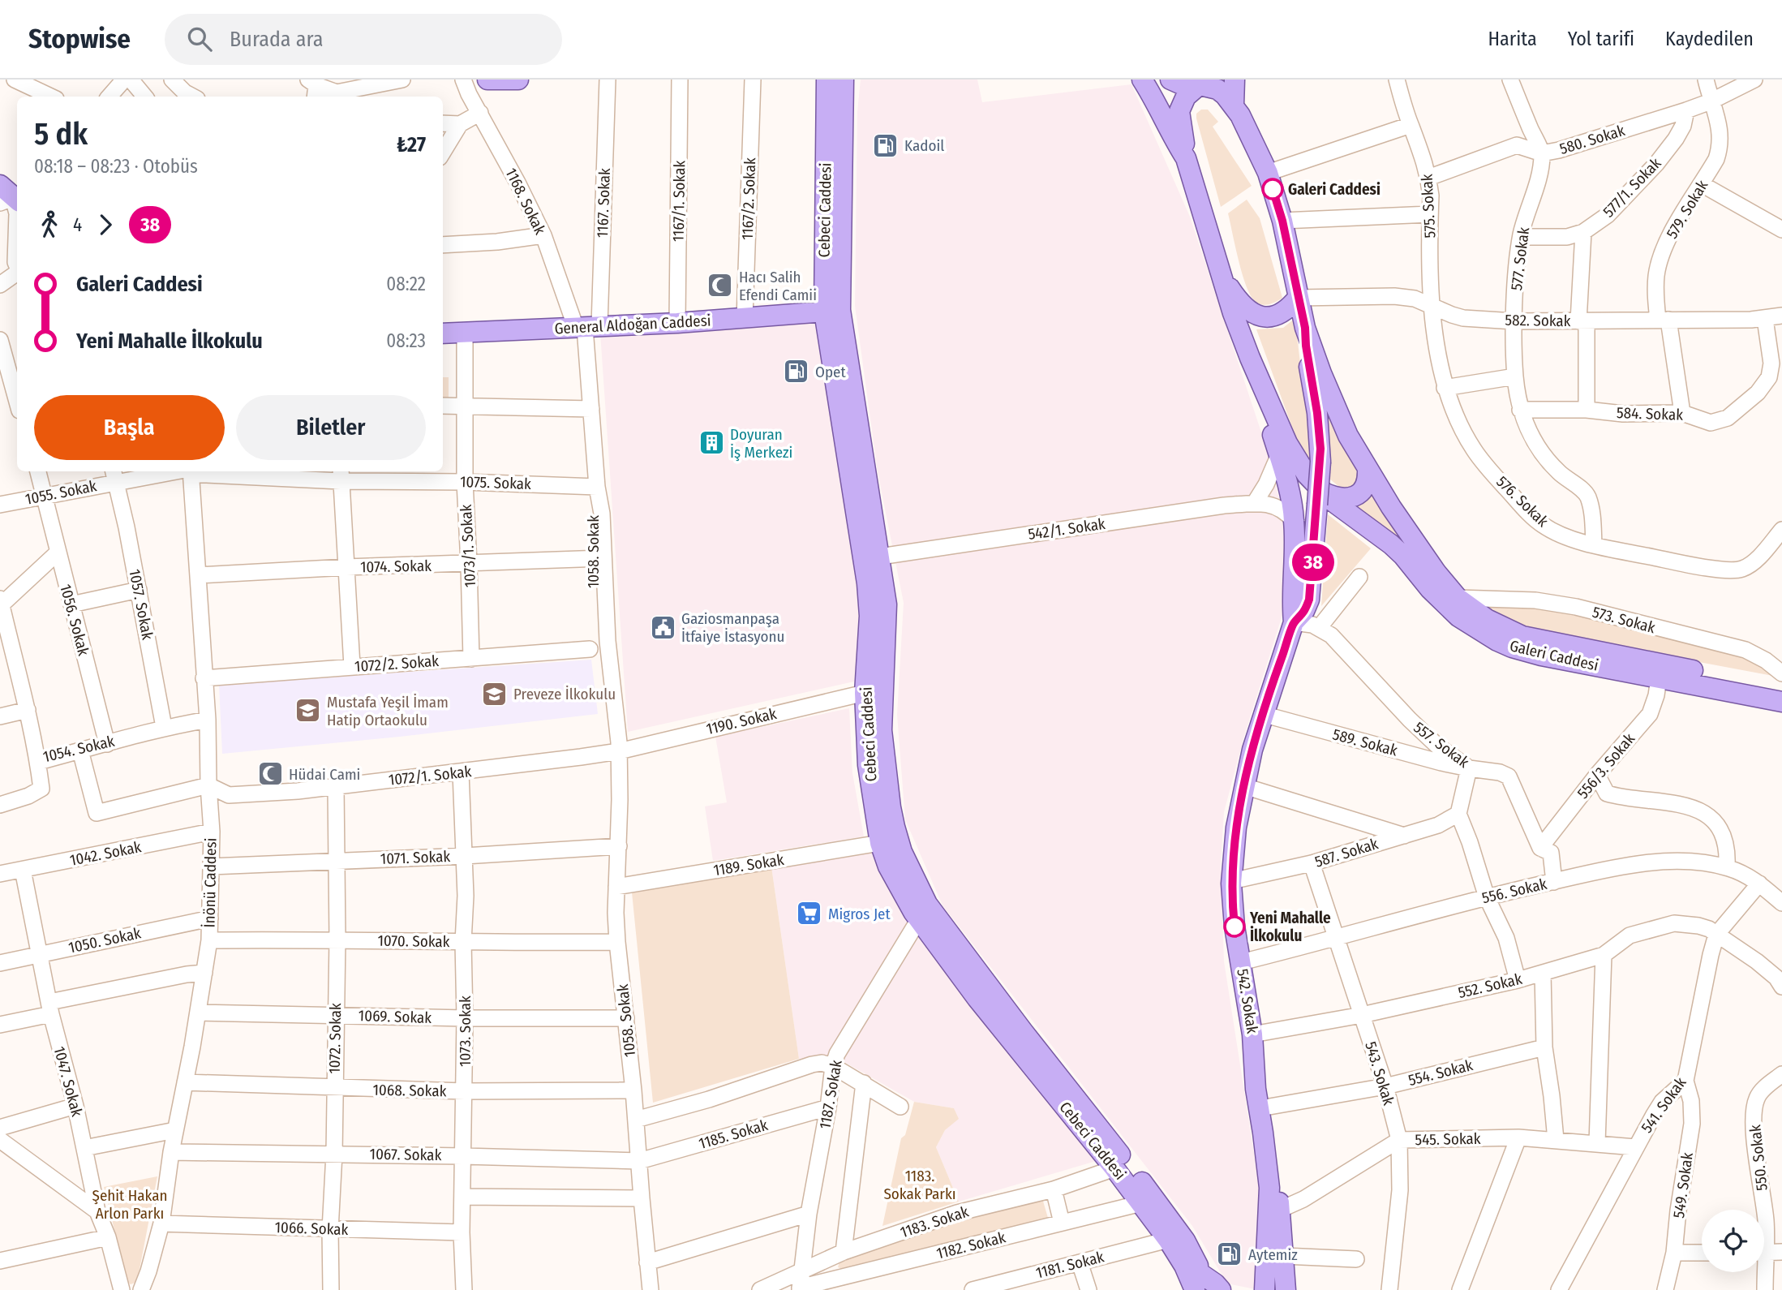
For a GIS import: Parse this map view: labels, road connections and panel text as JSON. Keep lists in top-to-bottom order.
{
  "streets": {
    "main road": [
      "Cebeci Caddesi",
      "General Aldoğan Caddesi",
      "Galeri Caddesi",
      "542. Sokak"
    ],
    "street": [
      "580. Sokak",
      "577/1. Sokak",
      "1167/2. Sokak",
      "1168. Sokak",
      "1167/1. Sokak",
      "1167. Sokak",
      "575. Sokak",
      "579. Sokak",
      "577. Sokak",
      "582. Sokak",
      "584. Sokak",
      "1075. Sokak",
      "1055. Sokak",
      "576. Sokak",
      "542/1. Sokak",
      "1073/1. Sokak",
      "1058. Sokak",
      "1074. Sokak",
      "1057. Sokak",
      "1056. Sokak",
      "573. Sokak",
      "1072/2. Sokak",
      "1190. Sokak",
      "589. Sokak",
      "557. Sokak",
      "1054. Sokak",
      "556/3. Sokak",
      "1072/1. Sokak",
      "587. Sokak",
      "1042. Sokak",
      "1071. Sokak",
      "1189. Sokak",
      "İnönü Caddesi",
      "556. Sokak",
      "1050. Sokak",
      "1070. Sokak",
      "552. Sokak",
      "1069. Sokak",
      "1073. Sokak",
      "1072. Sokak",
      "554. Sokak",
      "543. Sokak",
      "1047. Sokak",
      "1068. Sokak",
      "1187. Sokak",
      "541. Sokak",
      "1185. Sokak",
      "545. Sokak",
      "1067. Sokak",
      "550. Sokak",
      "549. Sokak",
      "1183. Sokak",
      "1066. Sokak",
      "1182. Sokak",
      "1181. Sokak"
    ]
  },
  "crossings": [
    ["580. Sokak", "577/1. Sokak"],
    ["580. Sokak", "575. Sokak"],
    ["580. Sokak", "579. Sokak"],
    ["580. Sokak", "577. Sokak"],
    ["577/1. Sokak", "577. Sokak"],
    ["1167/2. Sokak", "General Aldoğan Caddesi"],
    ["1168. Sokak", "1167. Sokak"],
    ["1168. Sokak", "General Aldoğan Caddesi"],
    ["1168. Sokak", "1058. Sokak"],
    ["1167/1. Sokak", "General Aldoğan Caddesi"],
    ["1167. Sokak", "General Aldoğan Caddesi"],
    ["1167. Sokak", "1058. Sokak"],
    ["575. Sokak", "582. Sokak"],
    ["575. Sokak", "576. Sokak"],
    ["579. Sokak", "582. Sokak"],
    ["579. Sokak", "584. Sokak"],
    ["Cebeci Caddesi", "General Aldoğan Caddesi"],
    ["Cebeci Caddesi", "542/1. Sokak"],
    ["Cebeci Caddesi", "1190. Sokak"],
    ["Cebeci Caddesi", "1189. Sokak"],
    ["Cebeci Caddesi", "1187. Sokak"],
    ["Cebeci Caddesi", "1183. Sokak"],
    ["Cebeci Caddesi", "1182. Sokak"],
    ["Cebeci Caddesi", "1181. Sokak"],
    ["577. Sokak", "582. Sokak"],
    ["577. Sokak", "584. Sokak"],
    ["577. Sokak", "576. Sokak"],
    ["582. Sokak", "584. Sokak"],
    ["582. Sokak", "576. Sokak"],
    ["582. Sokak", "Galeri Caddesi"],
    ["General Aldoğan Caddesi", "1073/1. Sokak"],
    ["General Aldoğan Caddesi", "1058. Sokak"],
    ["1075. Sokak", "1073/1. Sokak"],
    ["1075. Sokak", "1058. Sokak"],
    ["1055. Sokak", "1057. Sokak"],
    ["1055. Sokak", "1056. Sokak"],
    ["1073/1. Sokak", "1074. Sokak"],
    ["1073/1. Sokak", "1072/2. Sokak"],
    ["1058. Sokak", "1074. Sokak"],
    ["1058. Sokak", "1072/2. Sokak"],
    ["1058. Sokak", "1190. Sokak"],
    ["1058. Sokak", "1072/1. Sokak"],
    ["1058. Sokak", "1071. Sokak"],
    ["1058. Sokak", "1189. Sokak"],
    ["1058. Sokak", "1070. Sokak"],
    ["1058. Sokak", "1069. Sokak"],
    ["1058. Sokak", "1068. Sokak"],
    ["1058. Sokak", "1185. Sokak"],
    ["1058. Sokak", "1067. Sokak"],
    ["1074. Sokak", "İnönü Caddesi"],
    ["1057. Sokak", "1054. Sokak"],
    ["1056. Sokak", "1054. Sokak"],
    ["573. Sokak", "Galeri Caddesi"],
    ["Galeri Caddesi", "556/3. Sokak"],
    ["1072/2. Sokak", "İnönü Caddesi"],
    ["1190. Sokak", "1072/1. Sokak"],
    ["589. Sokak", "557. Sokak"],
    ["589. Sokak", "542. Sokak"],
    ["557. Sokak", "556/3. Sokak"],
    ["557. Sokak", "556. Sokak"],
    ["557. Sokak", "542. Sokak"],
    ["1054. Sokak", "İnönü Caddesi"],
    ["1072/1. Sokak", "İnönü Caddesi"],
    ["1072/1. Sokak", "1073. Sokak"],
    ["1072/1. Sokak", "1072. Sokak"],
    ["587. Sokak", "542. Sokak"],
    ["587. Sokak", "543. Sokak"],
    ["1042. Sokak", "İnönü Caddesi"],
    ["1042. Sokak", "1047. Sokak"],
    ["1071. Sokak", "İnönü Caddesi"],
    ["1071. Sokak", "1073. Sokak"],
    ["1071. Sokak", "1072. Sokak"],
    ["İnönü Caddesi", "1050. Sokak"],
    ["İnönü Caddesi", "1070. Sokak"],
    ["İnönü Caddesi", "1069. Sokak"],
    ["İnönü Caddesi", "1068. Sokak"],
    ["İnönü Caddesi", "1067. Sokak"],
    ["İnönü Caddesi", "1066. Sokak"],
    ["556. Sokak", "542. Sokak"],
    ["556. Sokak", "543. Sokak"],
    ["556. Sokak", "541. Sokak"],
    ["1050. Sokak", "1047. Sokak"],
    ["1070. Sokak", "1073. Sokak"],
    ["1070. Sokak", "1072. Sokak"],
    ["552. Sokak", "542. Sokak"],
    ["552. Sokak", "543. Sokak"],
    ["552. Sokak", "541. Sokak"],
    ["542. Sokak", "554. Sokak"],
    ["542. Sokak", "545. Sokak"],
    ["1069. Sokak", "1073. Sokak"],
    ["1069. Sokak", "1072. Sokak"],
    ["1073. Sokak", "1068. Sokak"],
    ["1073. Sokak", "1067. Sokak"],
    ["1073. Sokak", "1066. Sokak"],
    ["1072. Sokak", "1068. Sokak"],
    ["1072. Sokak", "1067. Sokak"],
    ["1072. Sokak", "1066. Sokak"],
    ["554. Sokak", "543. Sokak"],
    ["543. Sokak", "545. Sokak"],
    ["1187. Sokak", "1185. Sokak"],
    ["1187. Sokak", "1183. Sokak"],
    ["1187. Sokak", "1182. Sokak"],
    ["541. Sokak", "545. Sokak"],
    ["541. Sokak", "549. Sokak"],
    ["1185. Sokak", "1067. Sokak"]
  ],
  "parks": ["1183. Sokak Parkı", "Şehit Hakan Arlon Parkı"],
  "places": {
    "fuel station": ["Kadoil", "Opet", "Aytemiz"],
    "other": ["Galeri Caddesi", "Yeni Mahalle İlkokulu"],
    "mosque": ["Hacı Salih Efendi Camii", "Hüdai Cami"],
    "building": ["Doyuran İş Merkezi"],
    "public building": ["Gaziosmanpaşa İtfaiye İstasyonu"],
    "school or university": ["Preveze İlkokulu", "Mustafa Yeşil İmam Hatip Ortaokulu"],
    "supermarket": ["Migros Jet"]
  },
  "lines": ["bus line 38"],
  "page": {
    "header": "Stopwise",
    "search": "Burada ara",
    "nav": ["Harita", "Yol tarifi", "Kaydedilen"],
    "on_map": "38",
    "heading": ["5 dk", "08:18 – 08:23 · Otobüs", "₺27"],
    "legs": ["4", "38"],
    "list": [
      {
        "name": "Galeri Caddesi",
        "value": "08:22"
      },
      {
        "name": "Yeni Mahalle İlkokulu",
        "value": "08:23"
      }
    ],
    "buttons": ["Başla", "Biletler"]
  }
}
